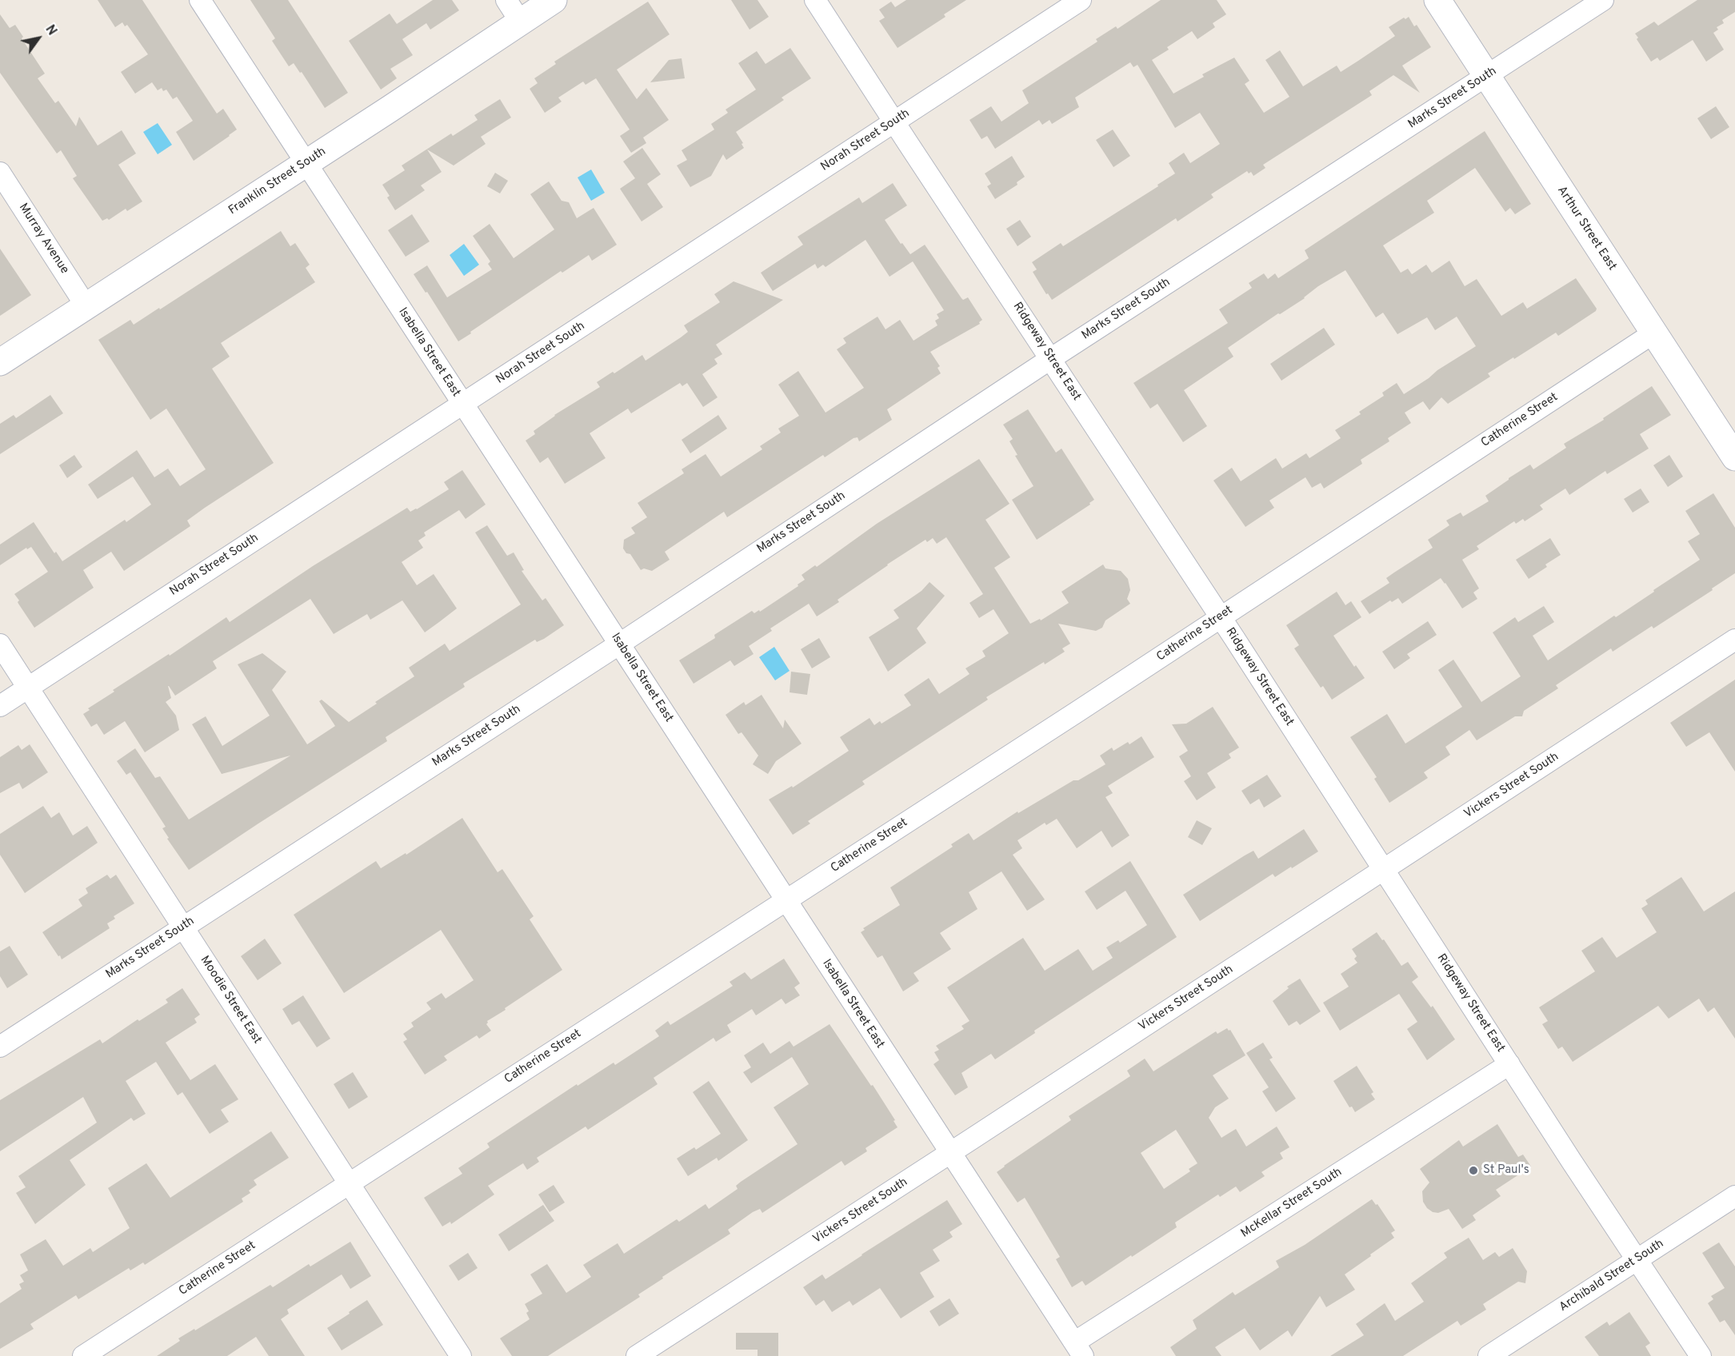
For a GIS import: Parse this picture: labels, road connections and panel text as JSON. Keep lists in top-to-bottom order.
{
  "streets": {
    "street": [
      "Marks Street South",
      "Norah Street South",
      "Franklin Street South",
      "Arthur Street East",
      "Murray Avenue",
      "Ridgeway Street East",
      "Isabella Street East",
      "Catherine Street",
      "Vickers Street South",
      "Moodie Street East",
      "McKellar Street South",
      "Archibald Street South"
    ]
  },
  "crossings": [
    ["Marks Street South", "Arthur Street East"],
    ["Marks Street South", "Ridgeway Street East"],
    ["Marks Street South", "Isabella Street East"],
    ["Marks Street South", "Moodie Street East"],
    ["Norah Street South", "Ridgeway Street East"],
    ["Norah Street South", "Isabella Street East"],
    ["Norah Street South", "Moodie Street East"],
    ["Franklin Street South", "Murray Avenue"],
    ["Franklin Street South", "Isabella Street East"],
    ["Arthur Street East", "Catherine Street"],
    ["Ridgeway Street East", "Catherine Street"],
    ["Ridgeway Street East", "Vickers Street South"],
    ["Ridgeway Street East", "McKellar Street South"],
    ["Ridgeway Street East", "Archibald Street South"],
    ["Isabella Street East", "Catherine Street"],
    ["Isabella Street East", "Vickers Street South"],
    ["Isabella Street East", "McKellar Street South"],
    ["Catherine Street", "Moodie Street East"]
  ],
  "places": ["St Paul's"],
  "north": "top right"
}
